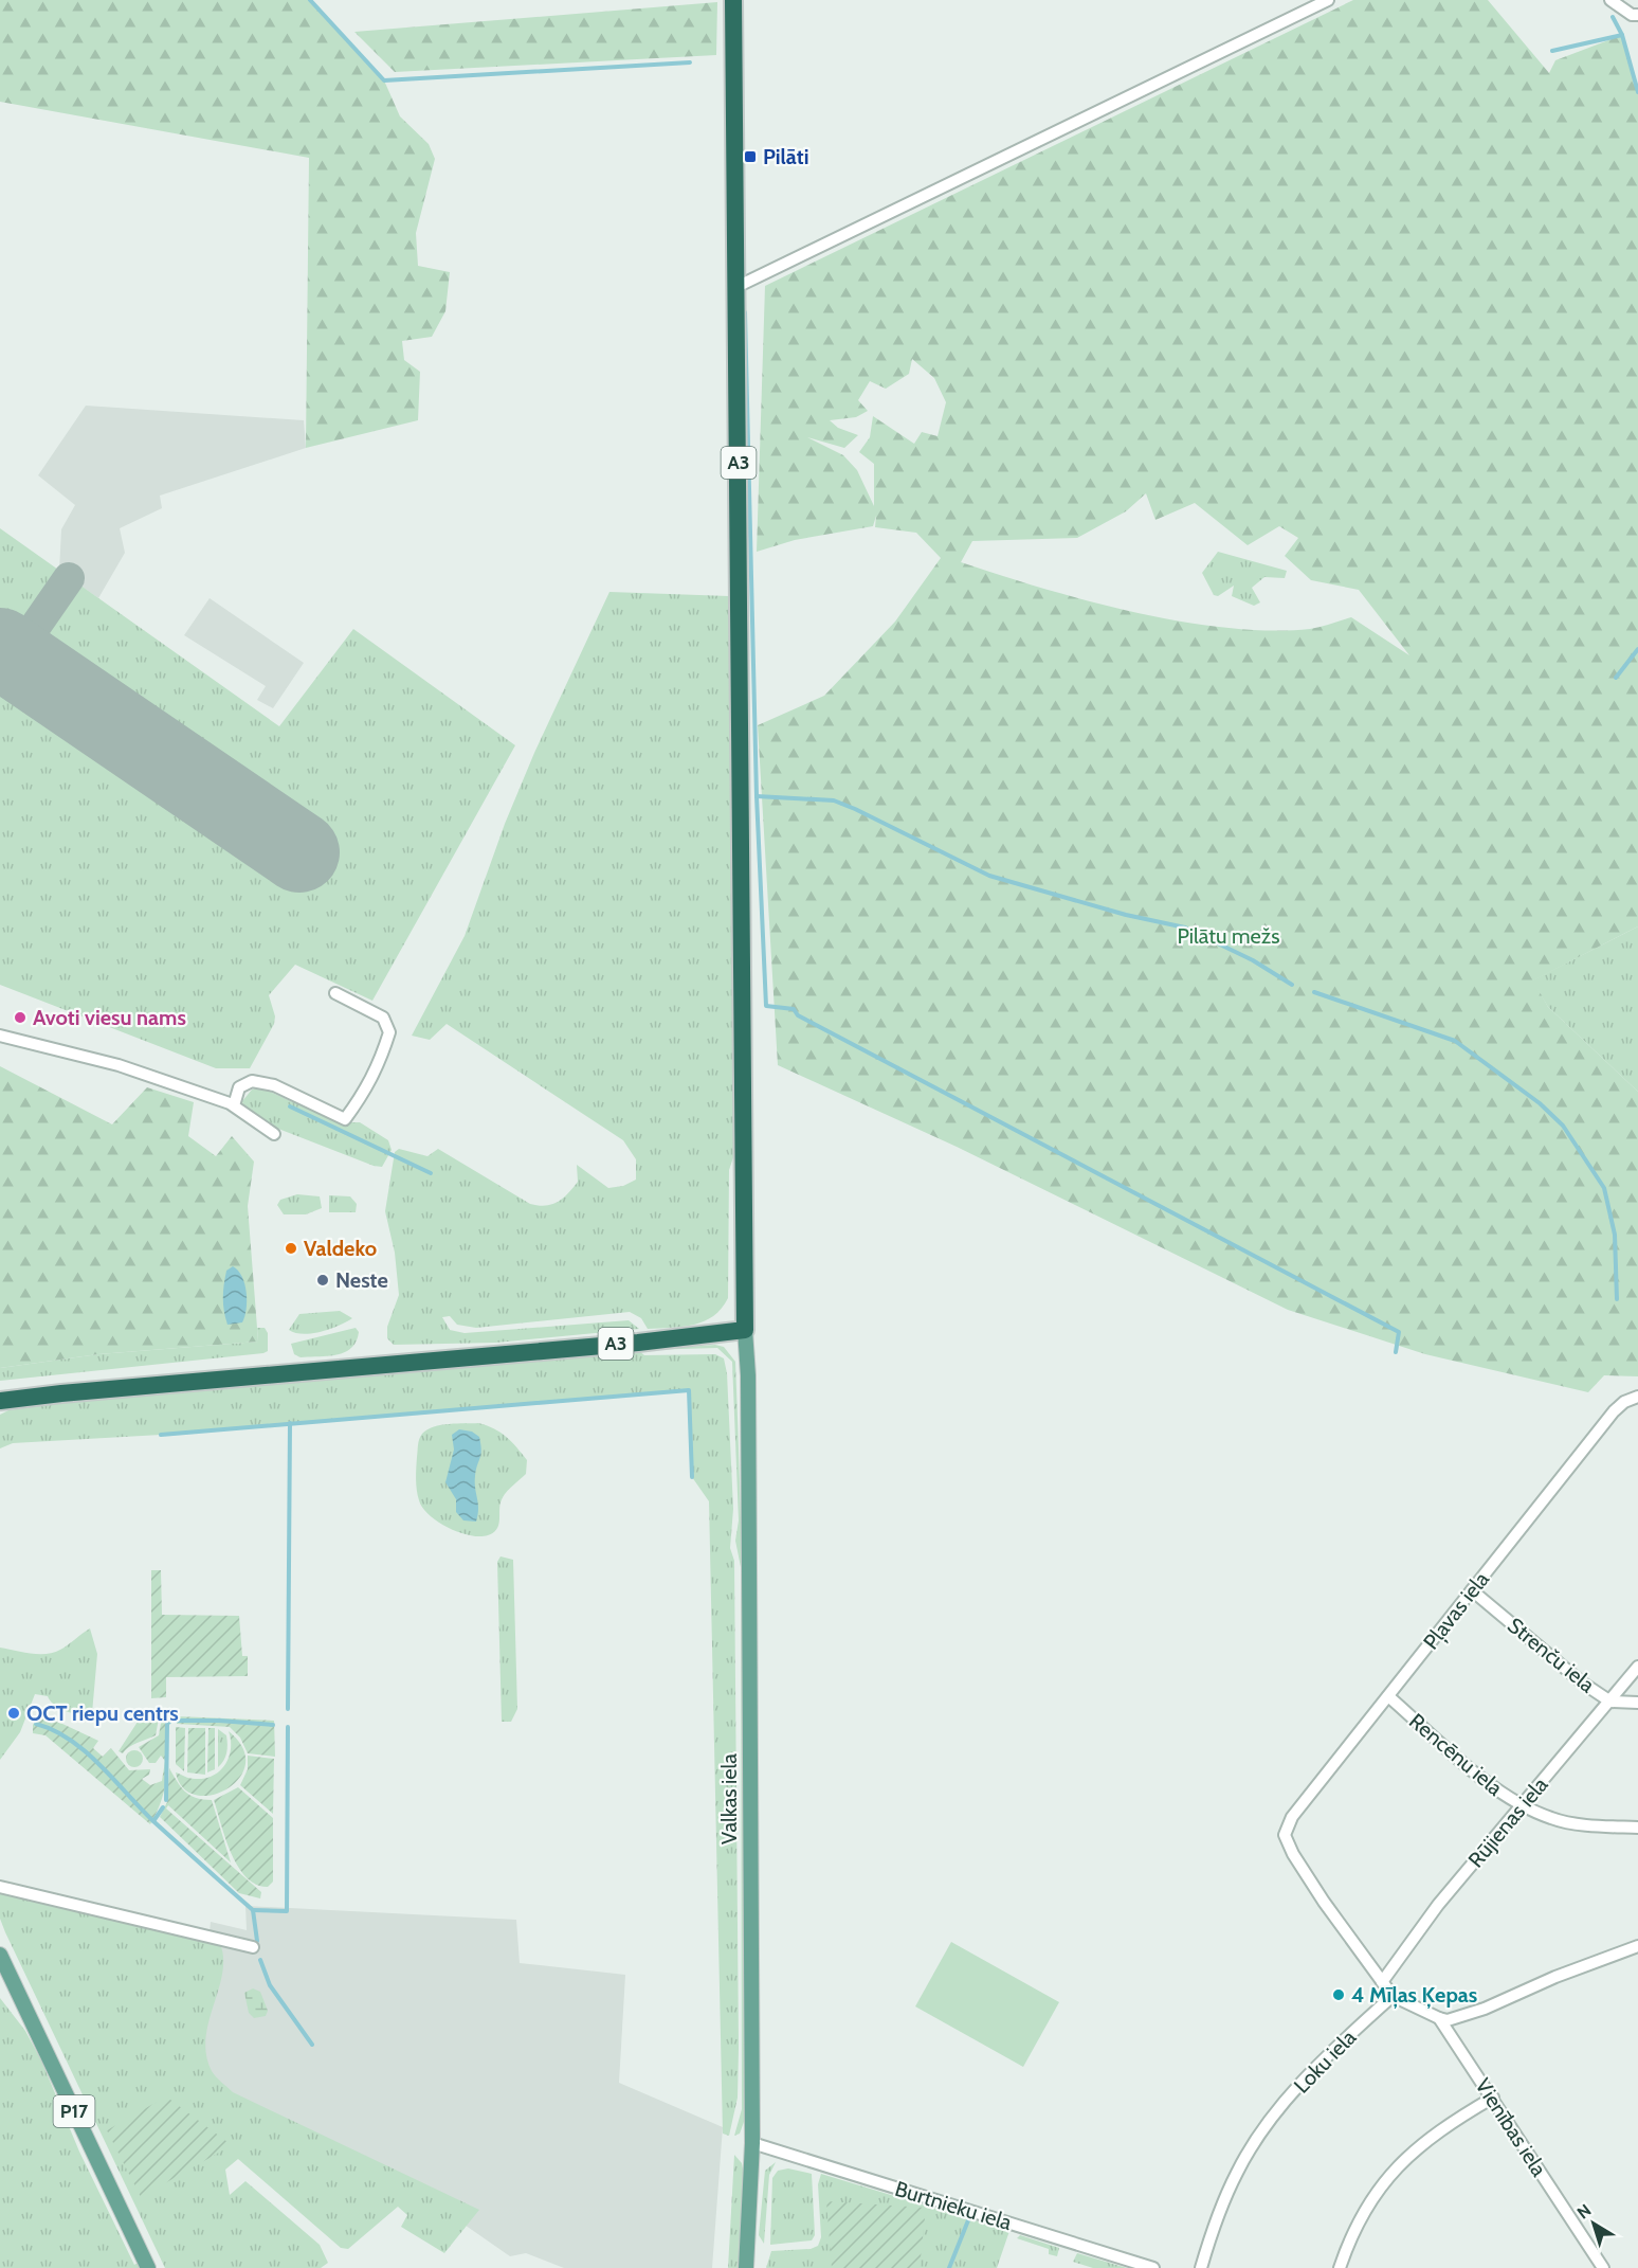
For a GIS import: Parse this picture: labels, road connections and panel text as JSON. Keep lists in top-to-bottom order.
{
  "streets": {
    "highway": ["A3"],
    "main road": ["Valkas iela", "P17"],
    "street": [
      "Pļavas iela",
      "Strenču iela",
      "Rencēnu iela",
      "Rūjienas iela",
      "Loku iela",
      "Vienības iela",
      "Burtnieku iela"
    ]
  },
  "crossings": [
    ["A3", "Valkas iela"],
    ["Pļavas iela", "Strenču iela"],
    ["Pļavas iela", "Rencēnu iela"],
    ["Pļavas iela", "Rūjienas iela"],
    ["Strenču iela", "Rūjienas iela"],
    ["Rencēnu iela", "Rūjienas iela"],
    ["Valkas iela", "Burtnieku iela"]
  ],
  "parks": ["Pilātu mežs"],
  "places": {
    "transit": ["Pilāti"],
    "other": [
      "Avoti viesu nams",
      "Valdeko",
      "Neste",
      "OCT riepu centrs",
      "4 Mīļas Ķepas"
    ]
  },
  "north": "top left"
}
